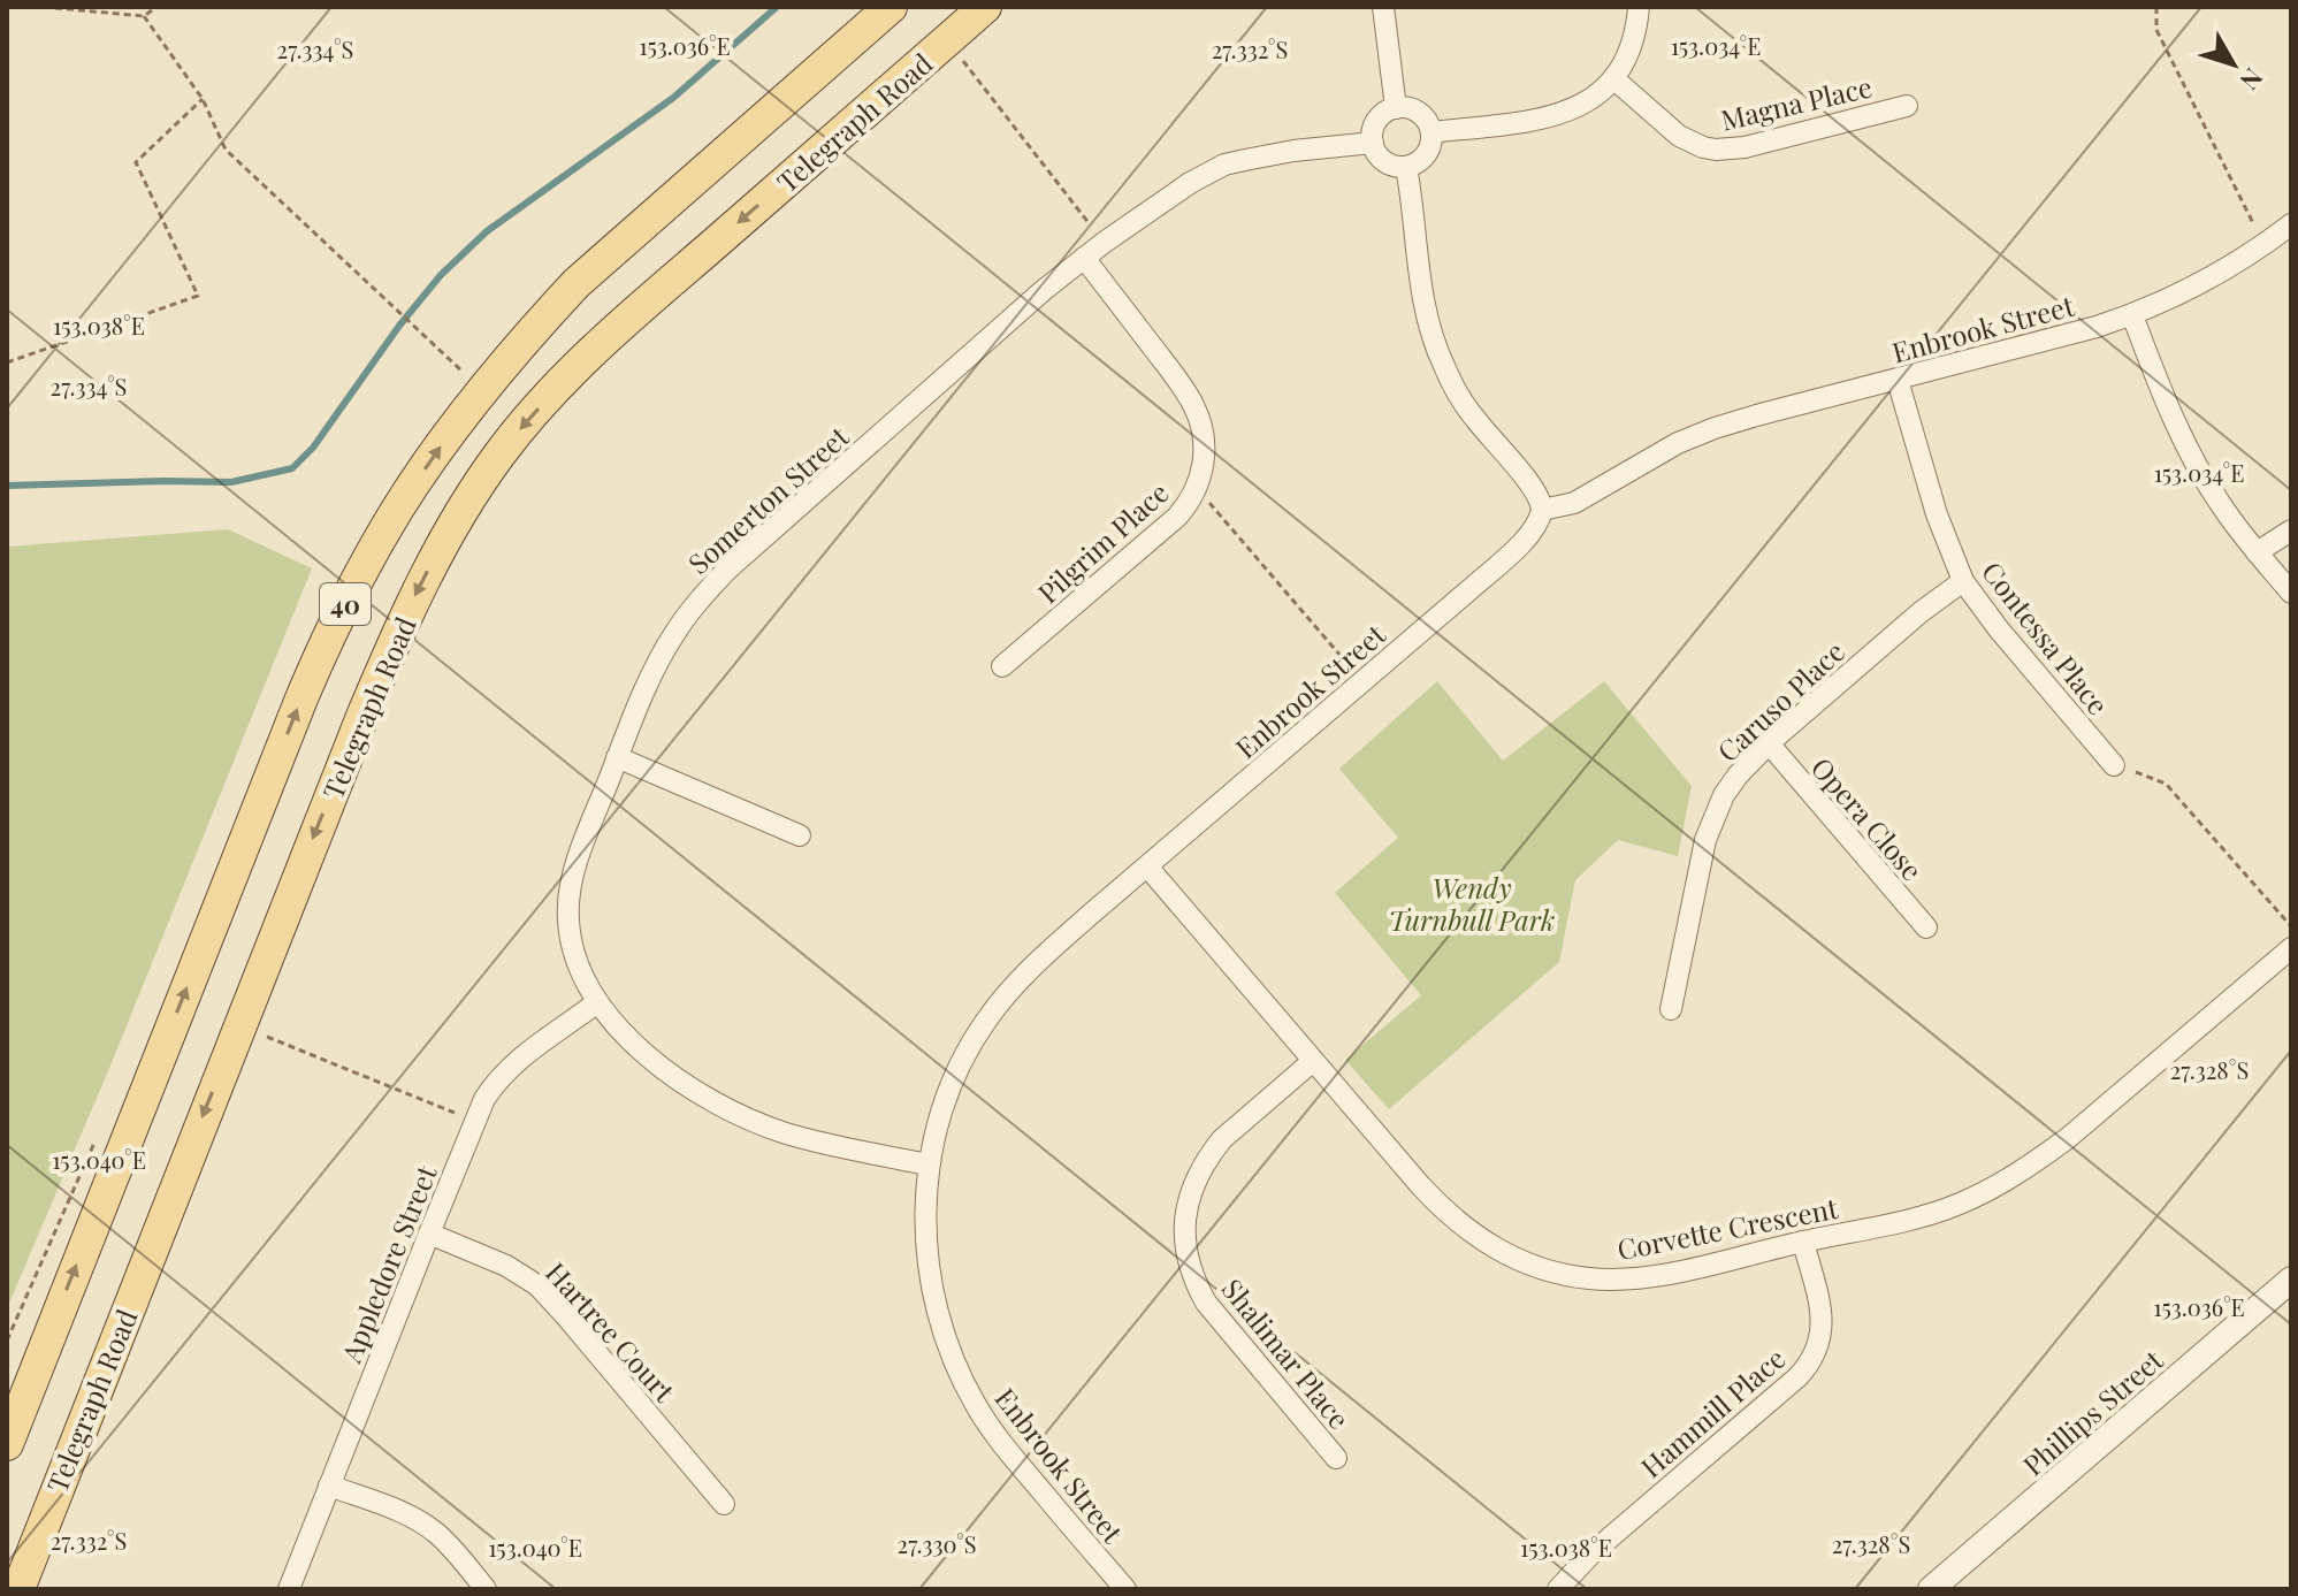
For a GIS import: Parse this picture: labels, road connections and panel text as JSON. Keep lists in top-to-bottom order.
{
  "streets": {
    "main road": ["Telegraph Road", "40"],
    "street": [
      "Magna Place",
      "Enbrook Street",
      "Somerton Street",
      "Pilgrim Place",
      "Contessa Place",
      "Caruso Place",
      "Opera Close",
      "Corvette Crescent",
      "Appledore Street",
      "Hartree Court",
      "Shalimar Place",
      "Hammill Place",
      "Phillips Street"
    ]
  },
  "crossings": [
    ["Enbrook Street", "Somerton Street"],
    ["Enbrook Street", "Contessa Place"],
    ["Enbrook Street", "Corvette Crescent"],
    ["Somerton Street", "Pilgrim Place"],
    ["Somerton Street", "Appledore Street"],
    ["Contessa Place", "Caruso Place"],
    ["Caruso Place", "Opera Close"],
    ["Corvette Crescent", "Shalimar Place"],
    ["Corvette Crescent", "Hammill Place"],
    ["Appledore Street", "Hartree Court"]
  ],
  "parks": ["Wendy Turnbull Park"],
  "north": "bottom right",
  "coordinates": [
    "153.036°E",
    "153.034°E",
    "27.334°S",
    "27.332°S",
    "153.038°E",
    "27.328°S",
    "153.040°E",
    "27.330°S"
  ]
}
